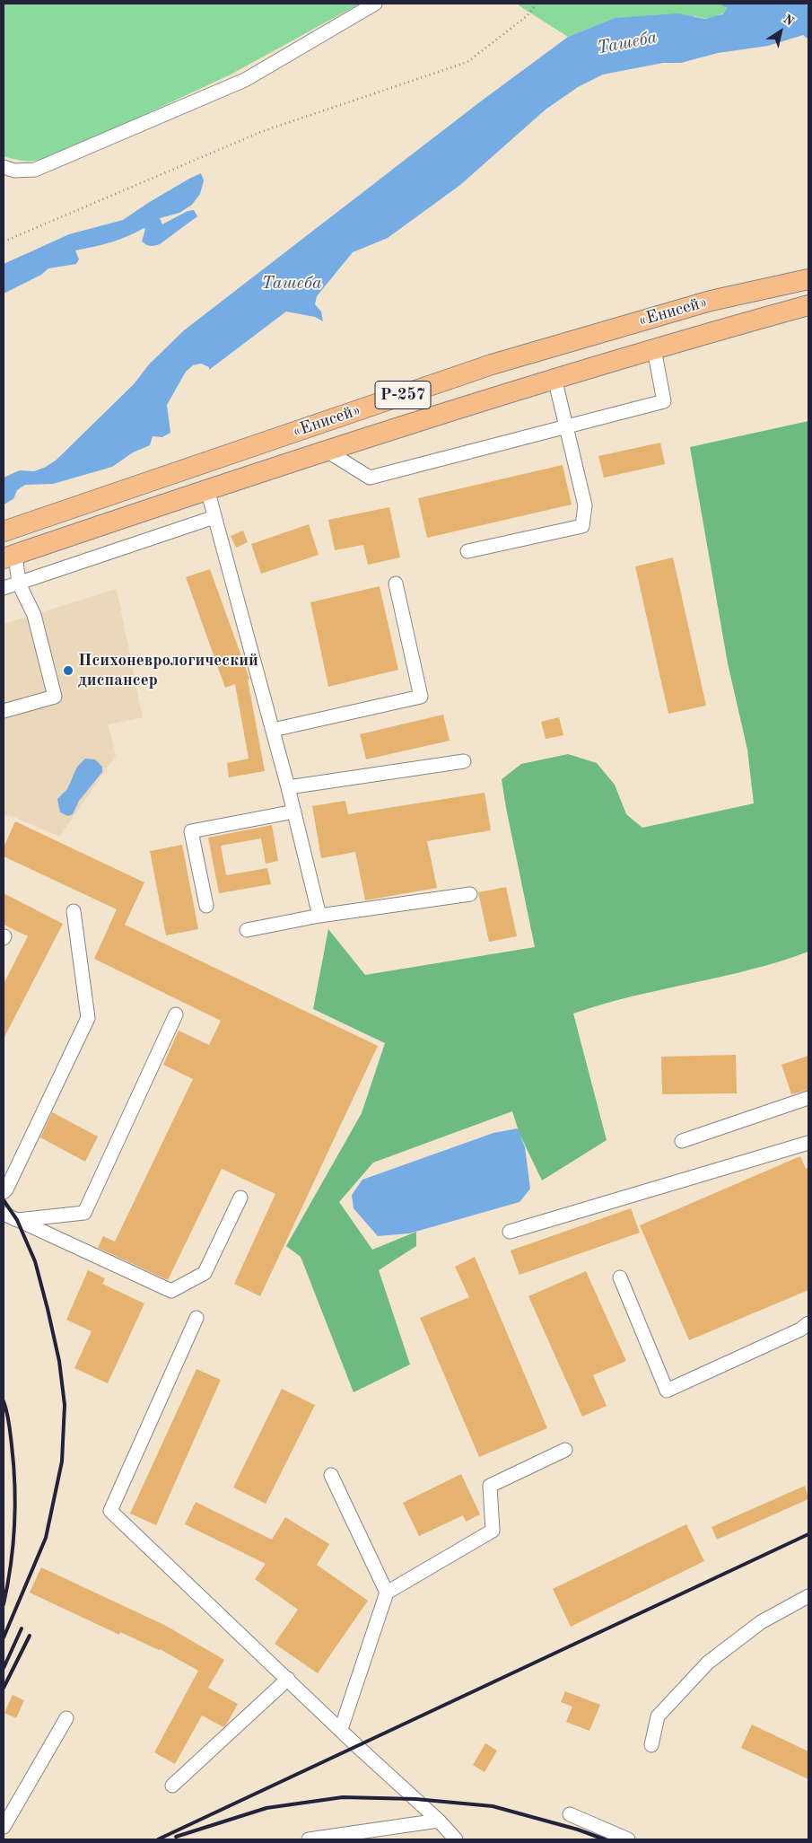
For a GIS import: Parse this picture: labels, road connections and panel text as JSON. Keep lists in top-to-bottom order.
{
  "streets": {
    "highway": ["«Енисей»", "Р-257"]
  },
  "water": ["Ташеба"],
  "places": ["Психоневрологический диспансер"],
  "north": "top right"
}
